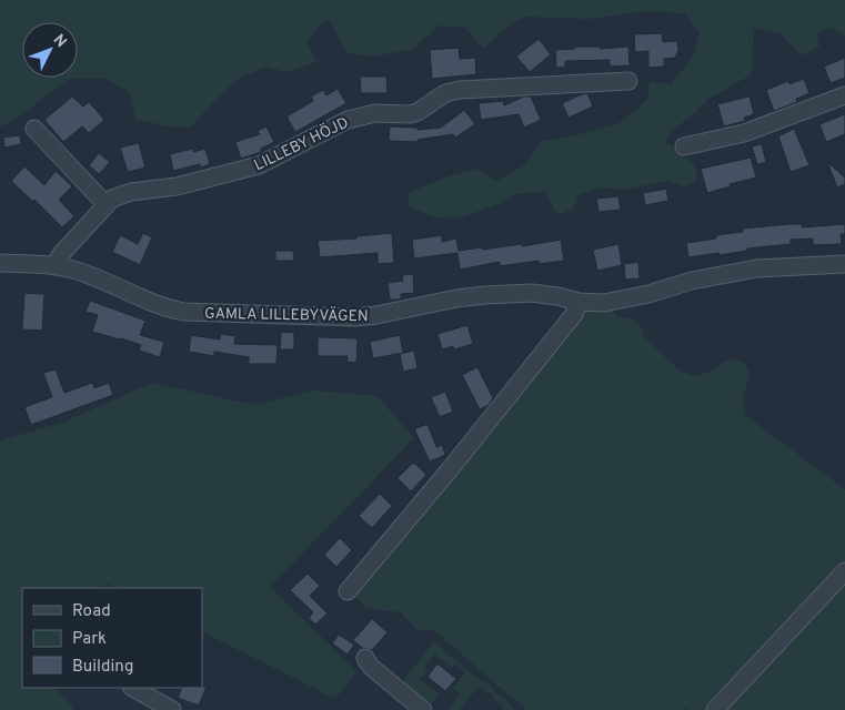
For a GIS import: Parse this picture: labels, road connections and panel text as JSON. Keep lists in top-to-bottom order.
{
  "streets": {
    "street": ["LILLEBY HÖJD", "GAMLA LILLEBYVÄGEN"]
  },
  "crossings": [
    ["LILLEBY HÖJD", "GAMLA LILLEBYVÄGEN"]
  ],
  "legend": ["Road", "Park", "Building"],
  "north": "top right"
}
